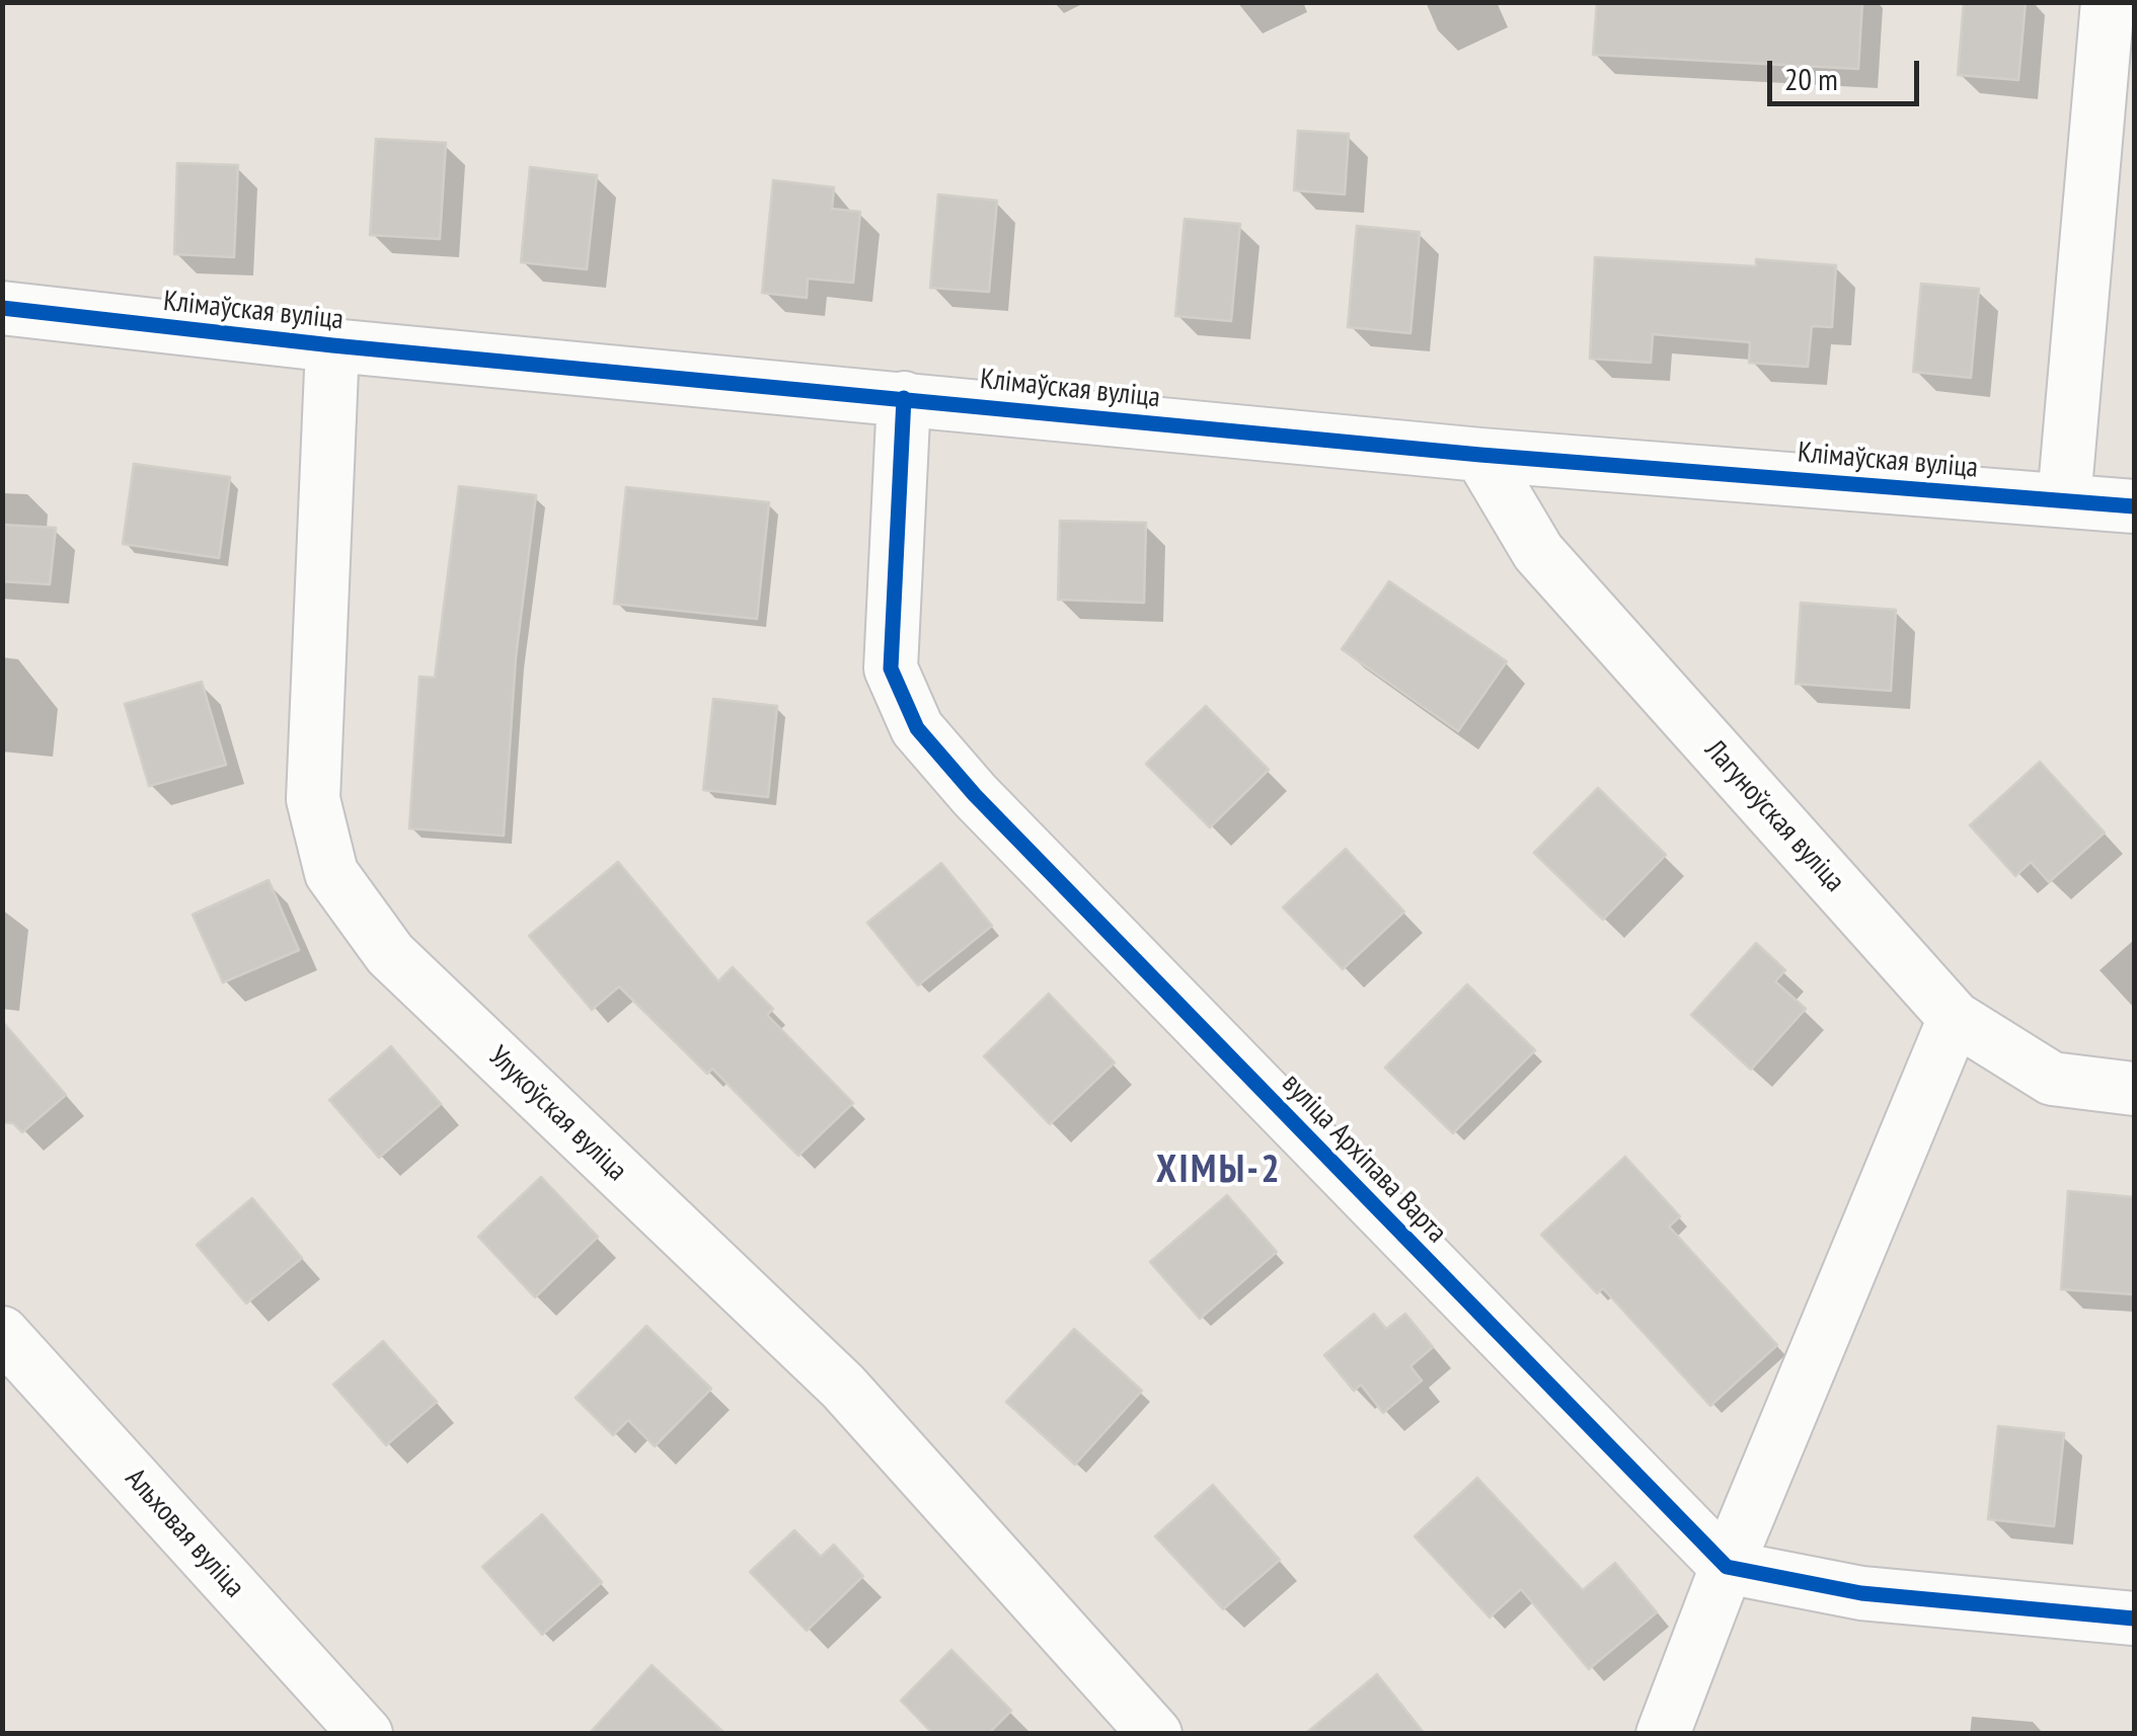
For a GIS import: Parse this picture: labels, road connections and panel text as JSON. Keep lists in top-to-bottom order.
{
  "streets": {
    "street": [
      "Клімаўская вуліца",
      "Лагуноўская вуліца",
      "Улукоўская вуліца",
      "вуліца Архіпава Варта",
      "Альховая вуліца"
    ]
  },
  "crossings": [
    ["Клімаўская вуліца", "Лагуноўская вуліца"],
    ["Клімаўская вуліца", "Улукоўская вуліца"],
    ["Клімаўская вуліца", "вуліца Архіпава Варта"]
  ],
  "districts": ["ХІМЫ-2"],
  "scale_bar": "20 m"
}
